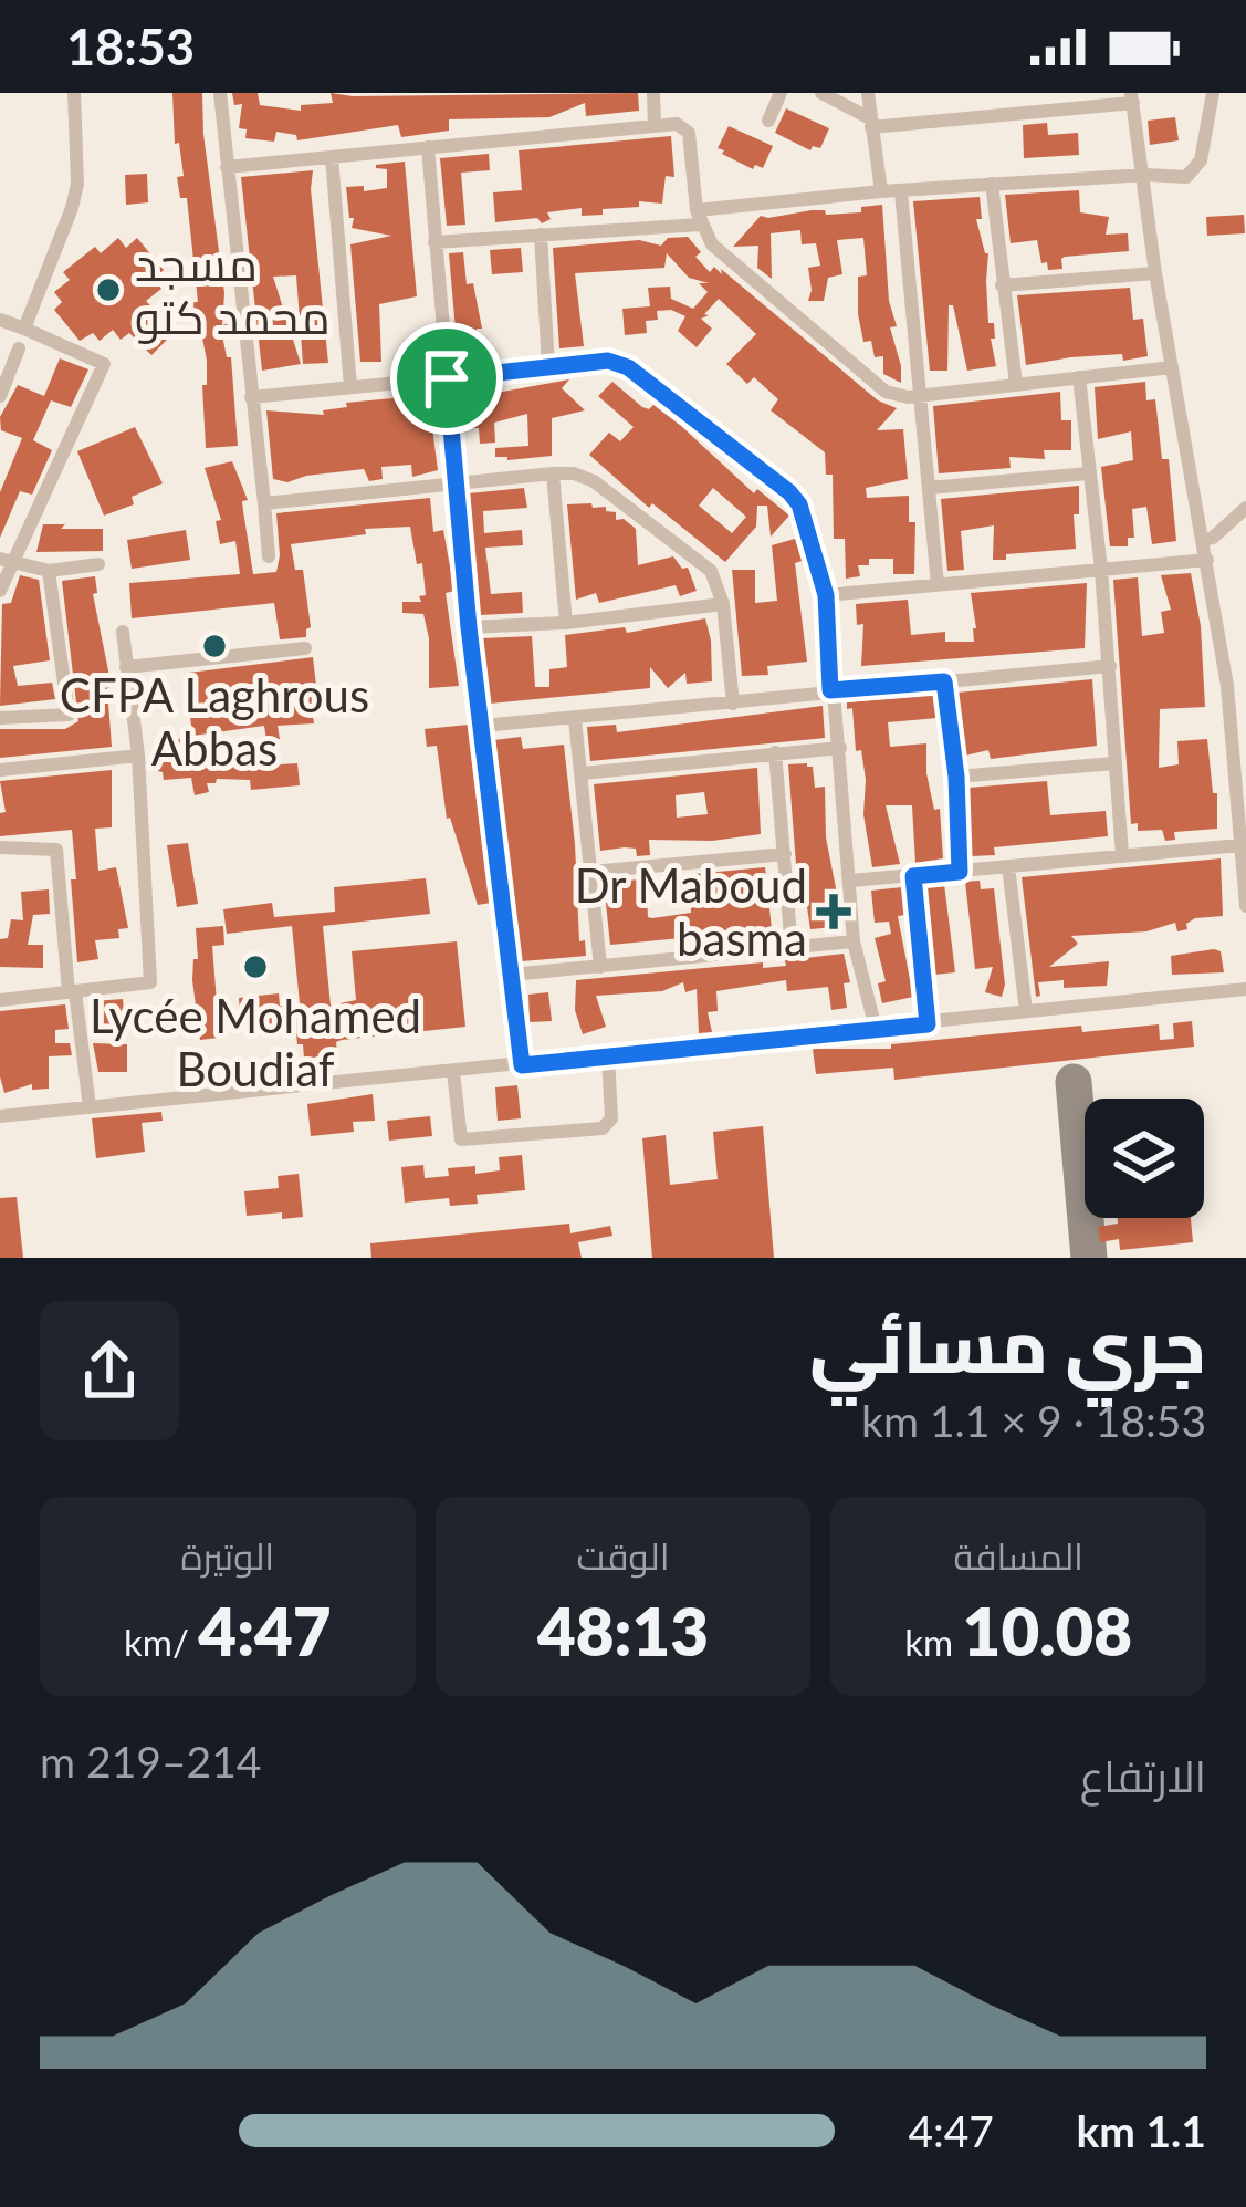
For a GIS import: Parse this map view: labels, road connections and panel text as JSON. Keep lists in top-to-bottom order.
{
  "places": {
    "other": ["مسجد محمد كتو", "CFPA Laghrous Abbas", "Lycée Mohamed Boudiaf"],
    "health": ["Dr Maboud basma"]
  },
  "page": {
    "status": "18:53",
    "heading": ["جري مسائي", "18:53 · 9 × 1.1 km"],
    "stats": [
      ["المسافة", "10.08 km"],
      ["الوقت", "48:13"],
      ["الوتيرة", "4:47 /km"]
    ],
    "chart": ["الارتفاع", "214–219 m"],
    "list": [
      {
        "name": "1.1 km",
        "note": "4:47"
      }
    ]
  }
}
